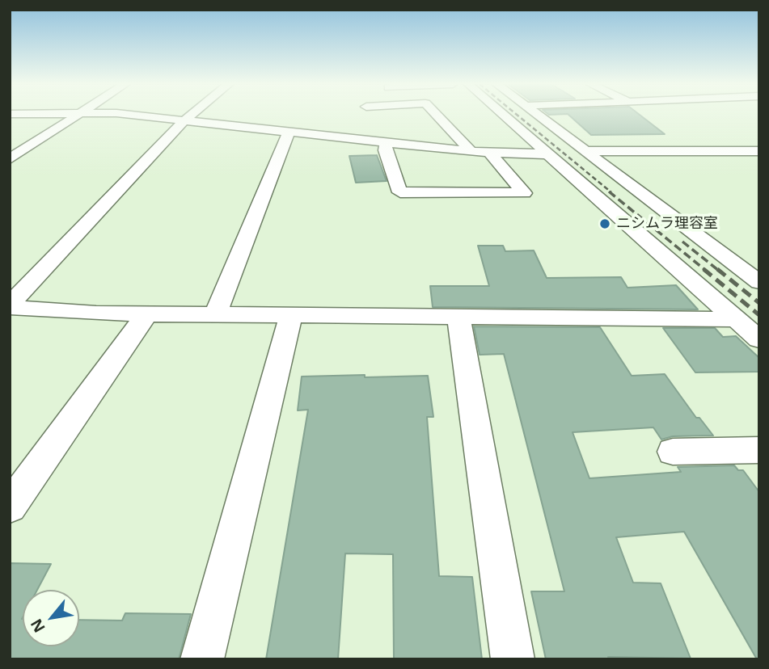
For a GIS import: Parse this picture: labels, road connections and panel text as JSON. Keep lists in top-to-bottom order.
{
  "places": ["ニシムラ理容室"],
  "north": "bottom left"
}
